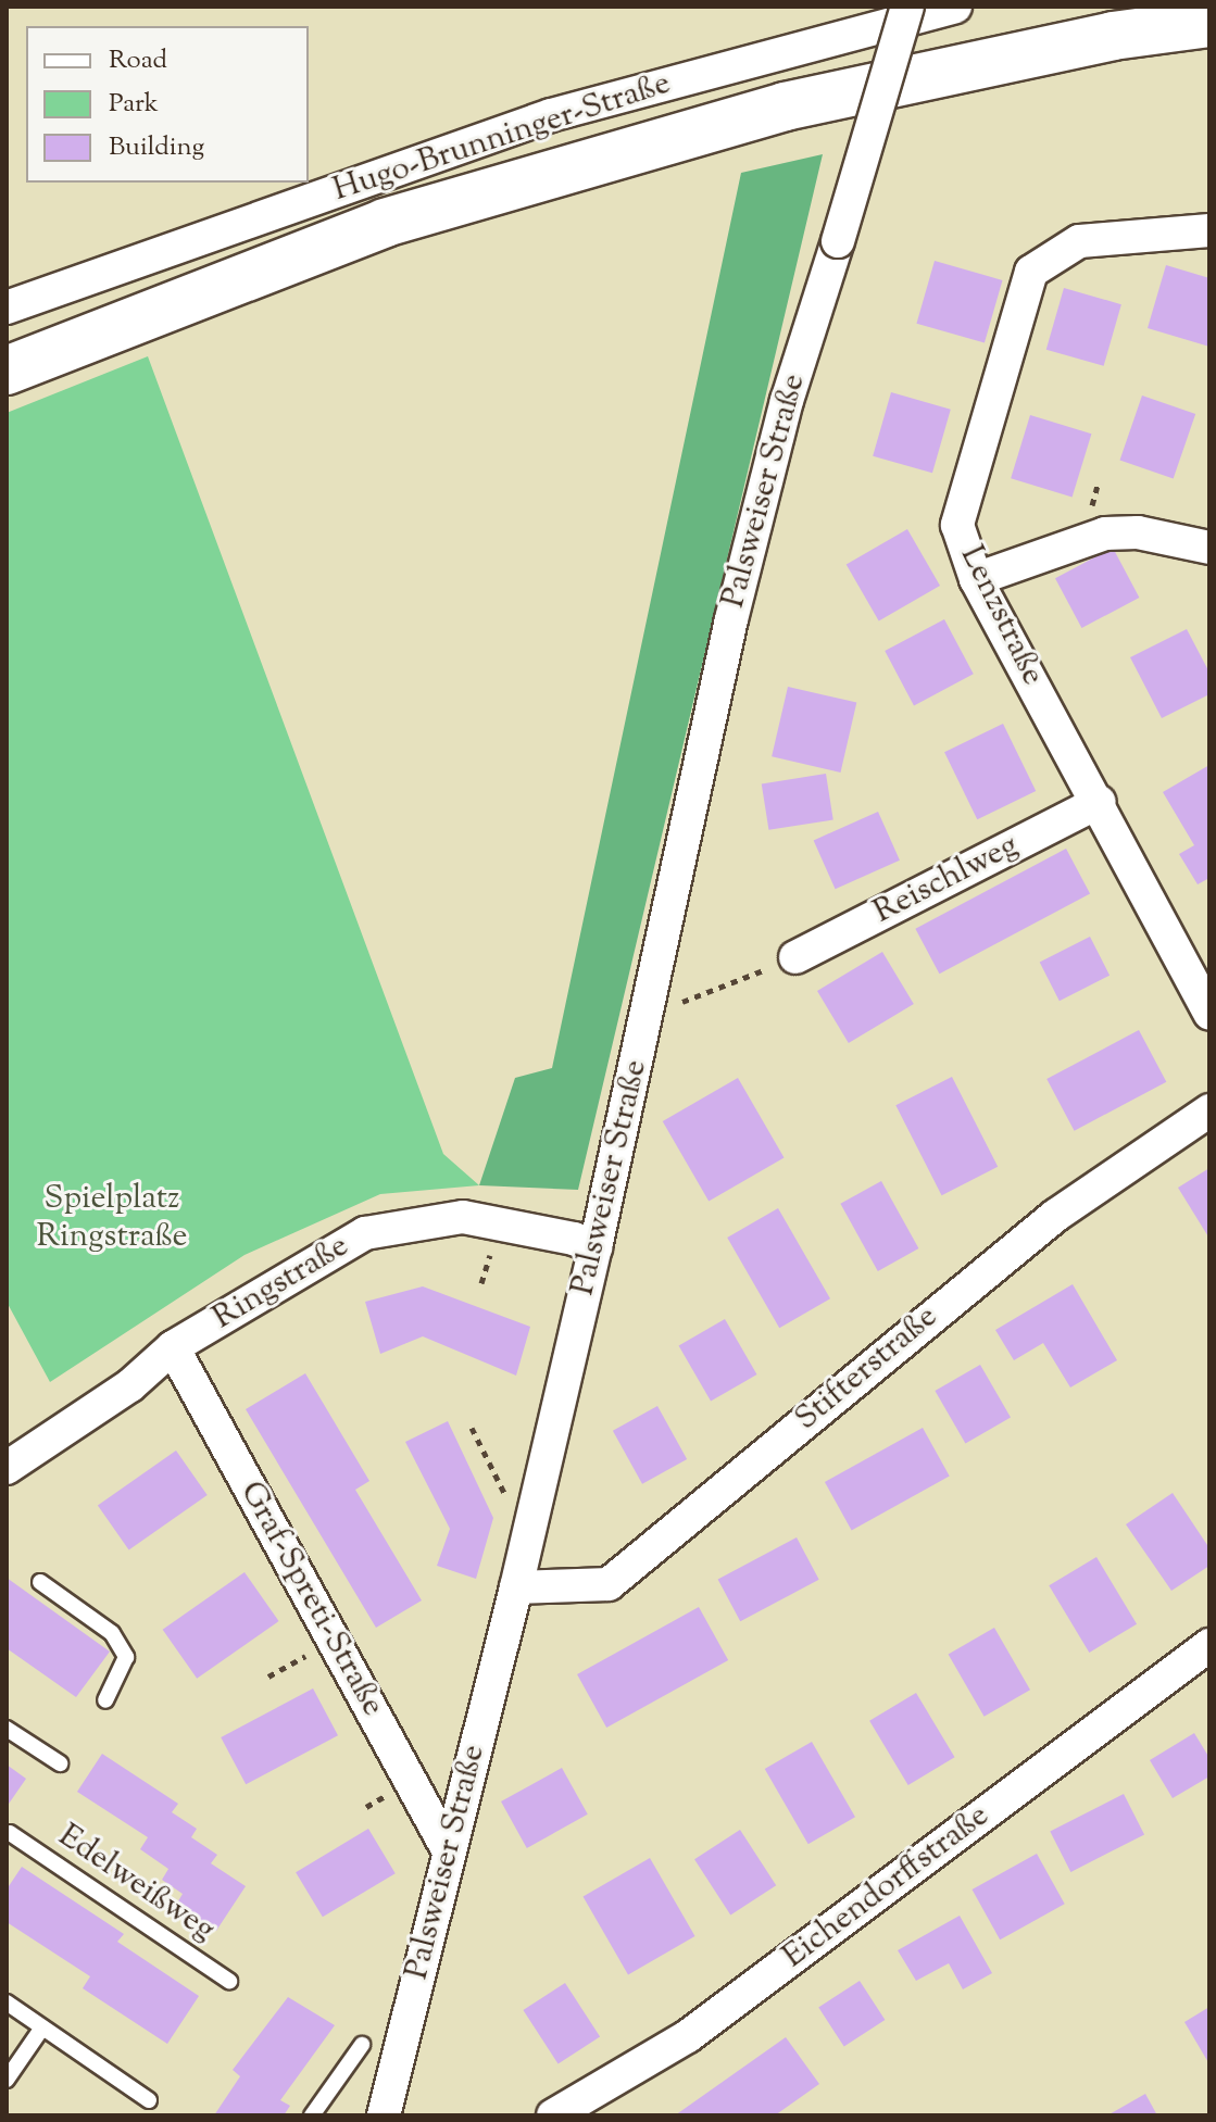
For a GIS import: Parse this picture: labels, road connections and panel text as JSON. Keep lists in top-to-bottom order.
{
  "streets": {
    "street": [
      "Hugo-Brunninger-Straße",
      "Palsweiser Straße",
      "Lenzstraße",
      "Reischlweg",
      "Ringstraße",
      "Stifterstraße",
      "Graf-Spreti-Straße",
      "Eichendorffstraße"
    ],
    "lane": ["Edelweißweg"]
  },
  "crossings": [
    ["Palsweiser Straße", "Ringstraße"],
    ["Palsweiser Straße", "Stifterstraße"],
    ["Palsweiser Straße", "Graf-Spreti-Straße"],
    ["Lenzstraße", "Reischlweg"],
    ["Ringstraße", "Graf-Spreti-Straße"]
  ],
  "parks": ["Spielplatz Ringstraße"],
  "legend": ["Road", "Park", "Building"]
}
